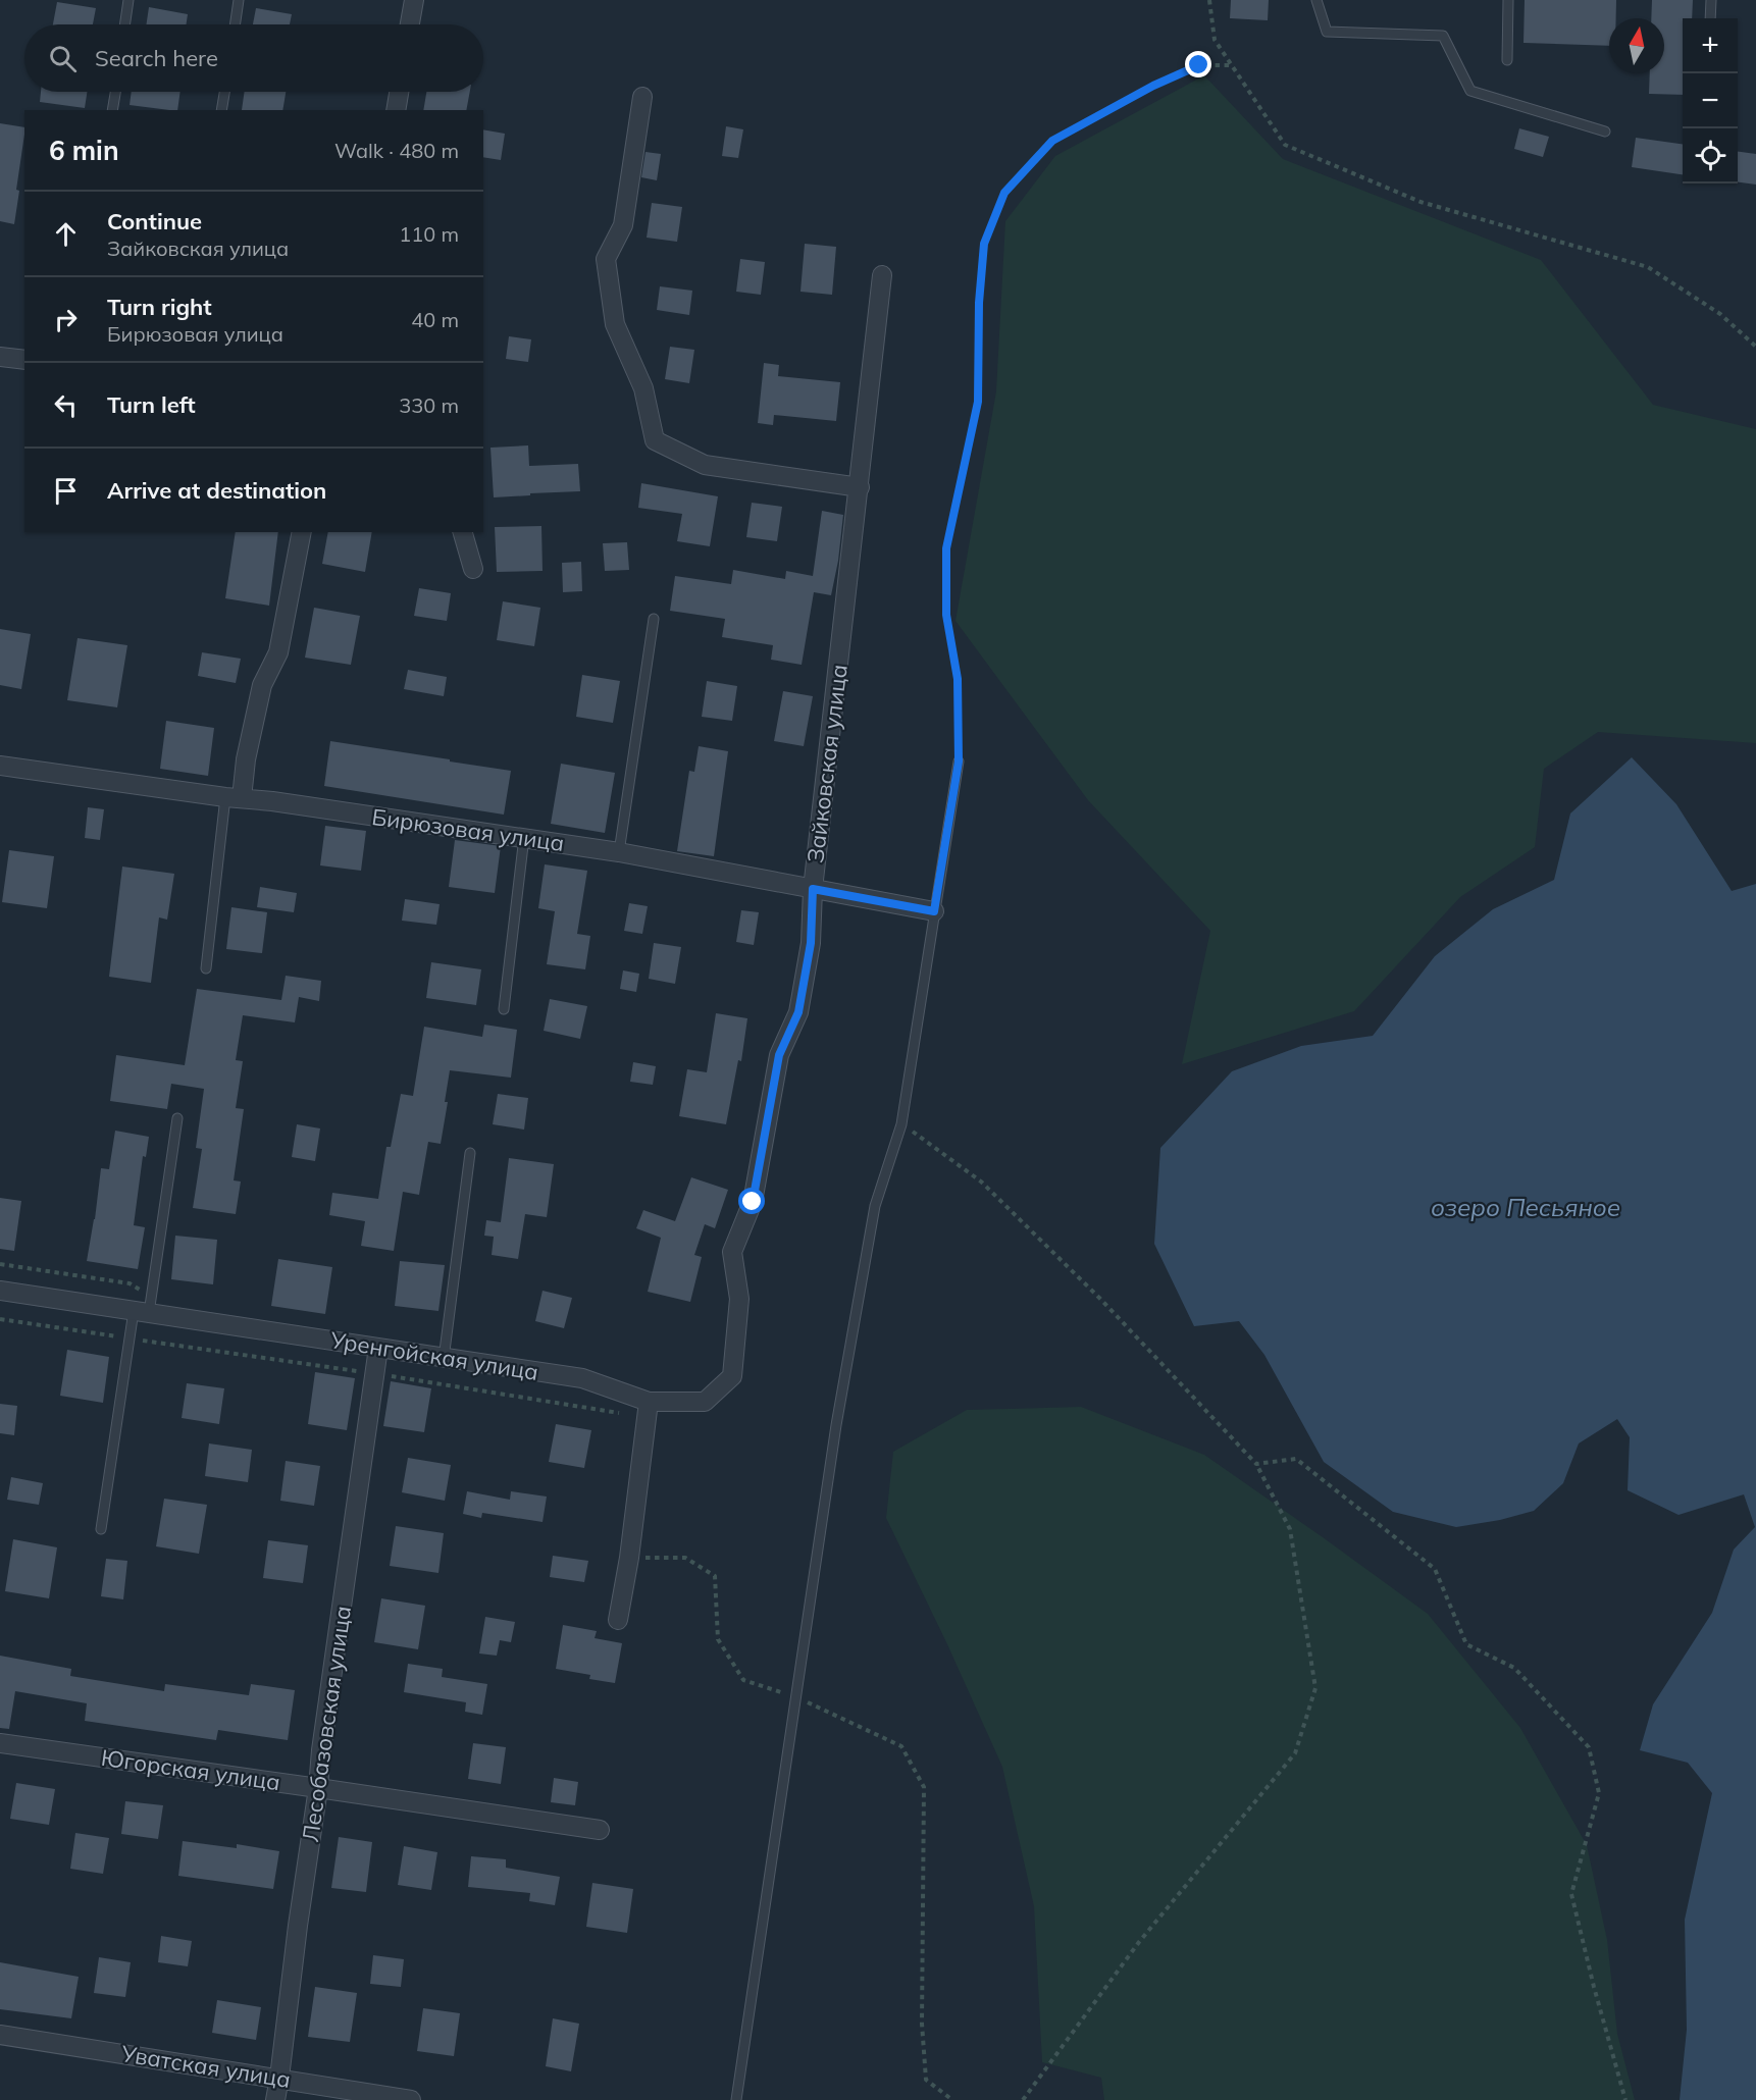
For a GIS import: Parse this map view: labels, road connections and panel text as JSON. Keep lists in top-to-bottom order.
{
  "streets": {
    "street": [
      "Зайковская улица",
      "Бирюзовая улица",
      "Уренгойская улица",
      "Лесобазовская улица",
      "Югорская улица",
      "Уватская улица"
    ]
  },
  "crossings": [
    ["Зайковская улица", "Бирюзовая улица"],
    ["Зайковская улица", "Уренгойская улица"],
    ["Уренгойская улица", "Лесобазовская улица"],
    ["Лесобазовская улица", "Югорская улица"],
    ["Лесобазовская улица", "Уватская улица"]
  ],
  "water": ["озеро Песьяное"],
  "north": "top",
  "page": {
    "map_buttons": ["+", "−"],
    "search": "Search here",
    "heading": ["6 min", "Walk · 480 m"],
    "list": [
      ["Continue", "Зайковская улица", "110 m"],
      ["Turn right", "Бирюзовая улица", "40 m"],
      ["Turn left", "330 m"],
      "Arrive at destination"
    ]
  }
}
